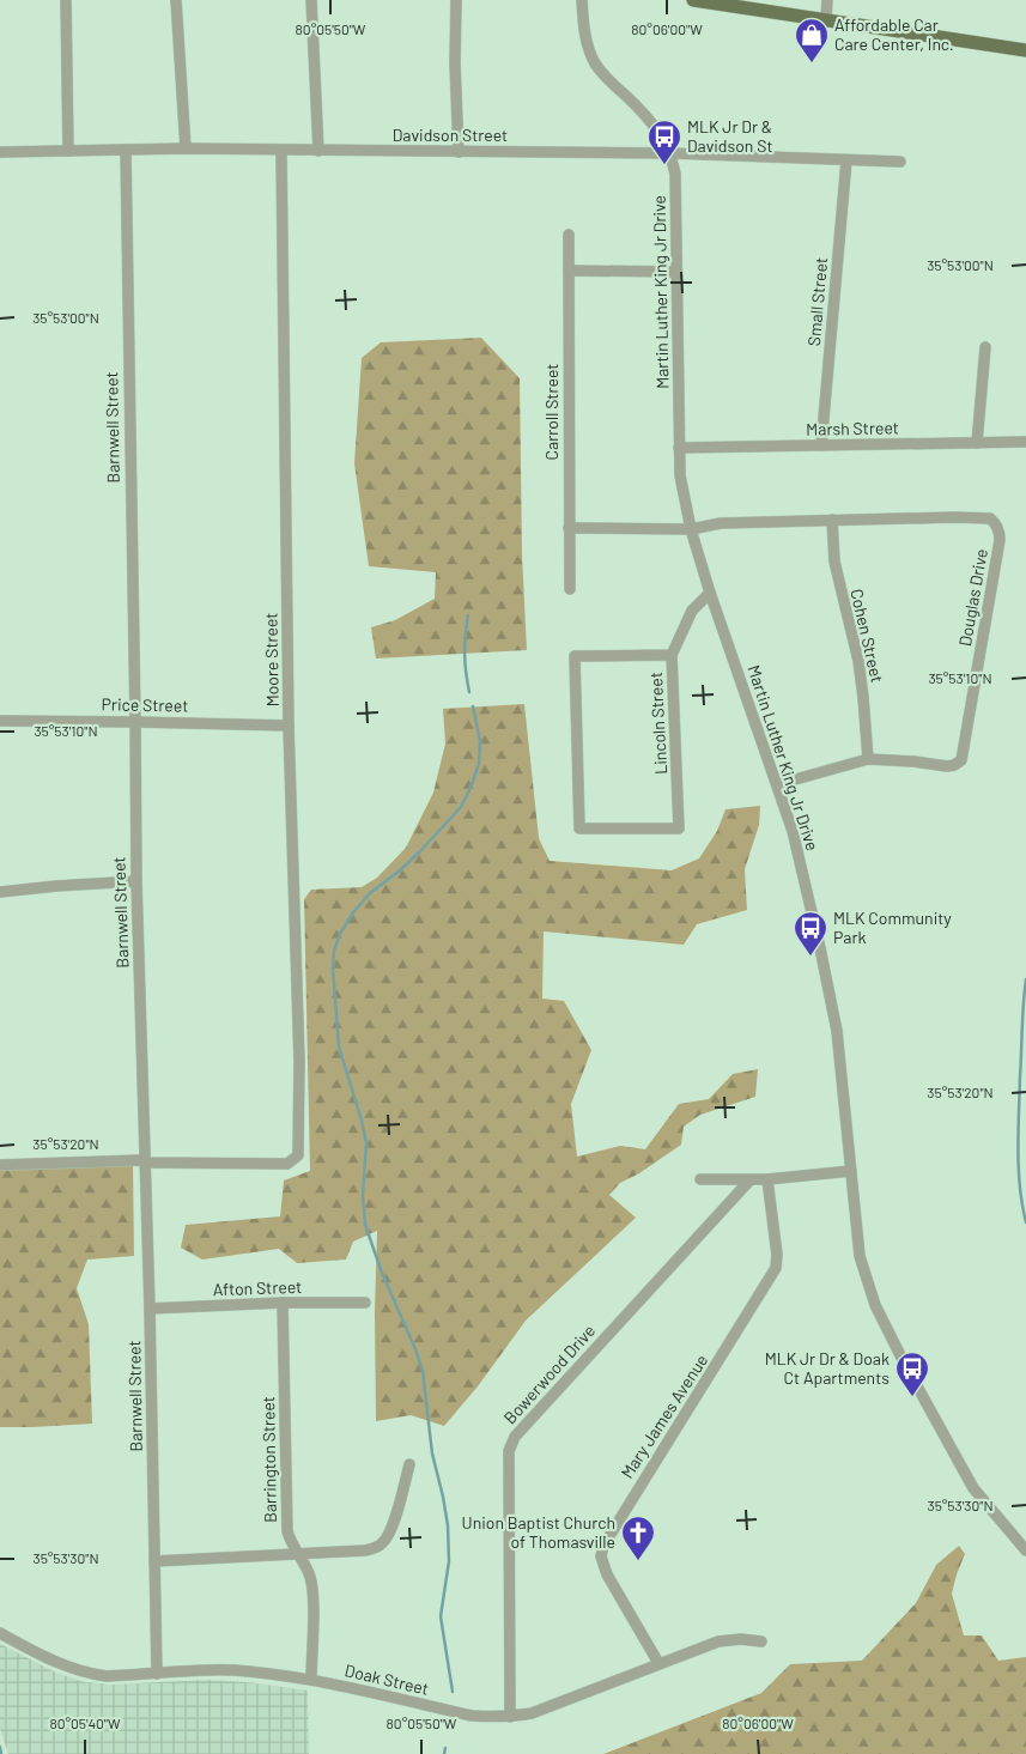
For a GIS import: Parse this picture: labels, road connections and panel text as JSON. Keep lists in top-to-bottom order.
{
  "streets": {
    "street": [
      "Davidson Street",
      "Martin Luther King Jr Drive",
      "Small Street",
      "Carroll Street",
      "Barnwell Street",
      "Marsh Street",
      "Douglas Drive",
      "Cohen Street",
      "Moore Street",
      "Price Street",
      "Lincoln Street",
      "Afton Street",
      "Bowerwood Drive",
      "Mary James Avenue",
      "Barrington Street",
      "Doak Street"
    ]
  },
  "crossings": [
    ["Davidson Street", "Martin Luther King Jr Drive"],
    ["Davidson Street", "Small Street"],
    ["Davidson Street", "Barnwell Street"],
    ["Davidson Street", "Moore Street"],
    ["Martin Luther King Jr Drive", "Marsh Street"],
    ["Martin Luther King Jr Drive", "Douglas Drive"],
    ["Martin Luther King Jr Drive", "Lincoln Street"],
    ["Small Street", "Marsh Street"],
    ["Carroll Street", "Douglas Drive"],
    ["Barnwell Street", "Moore Street"],
    ["Barnwell Street", "Price Street"],
    ["Barnwell Street", "Afton Street"],
    ["Barnwell Street", "Doak Street"],
    ["Douglas Drive", "Cohen Street"],
    ["Moore Street", "Price Street"],
    ["Afton Street", "Barrington Street"],
    ["Bowerwood Drive", "Doak Street"],
    ["Mary James Avenue", "Doak Street"],
    ["Barrington Street", "Doak Street"]
  ],
  "places": {
    "shop": ["Affordable Car Care Center, Inc."],
    "bus stop": ["MLK Jr Dr & Davidson St", "MLK Community Park", "MLK Jr Dr & Doak Ct Apartments"],
    "church": ["Union Baptist Church of Thomasville"]
  },
  "coordinates": [
    "80°05'50\"W",
    "80°06'00\"W",
    "35°53'00\"N",
    "35°53'10\"N",
    "35°53'20\"N",
    "35°53'30\"N",
    "80°05'40\"W"
  ]
}
